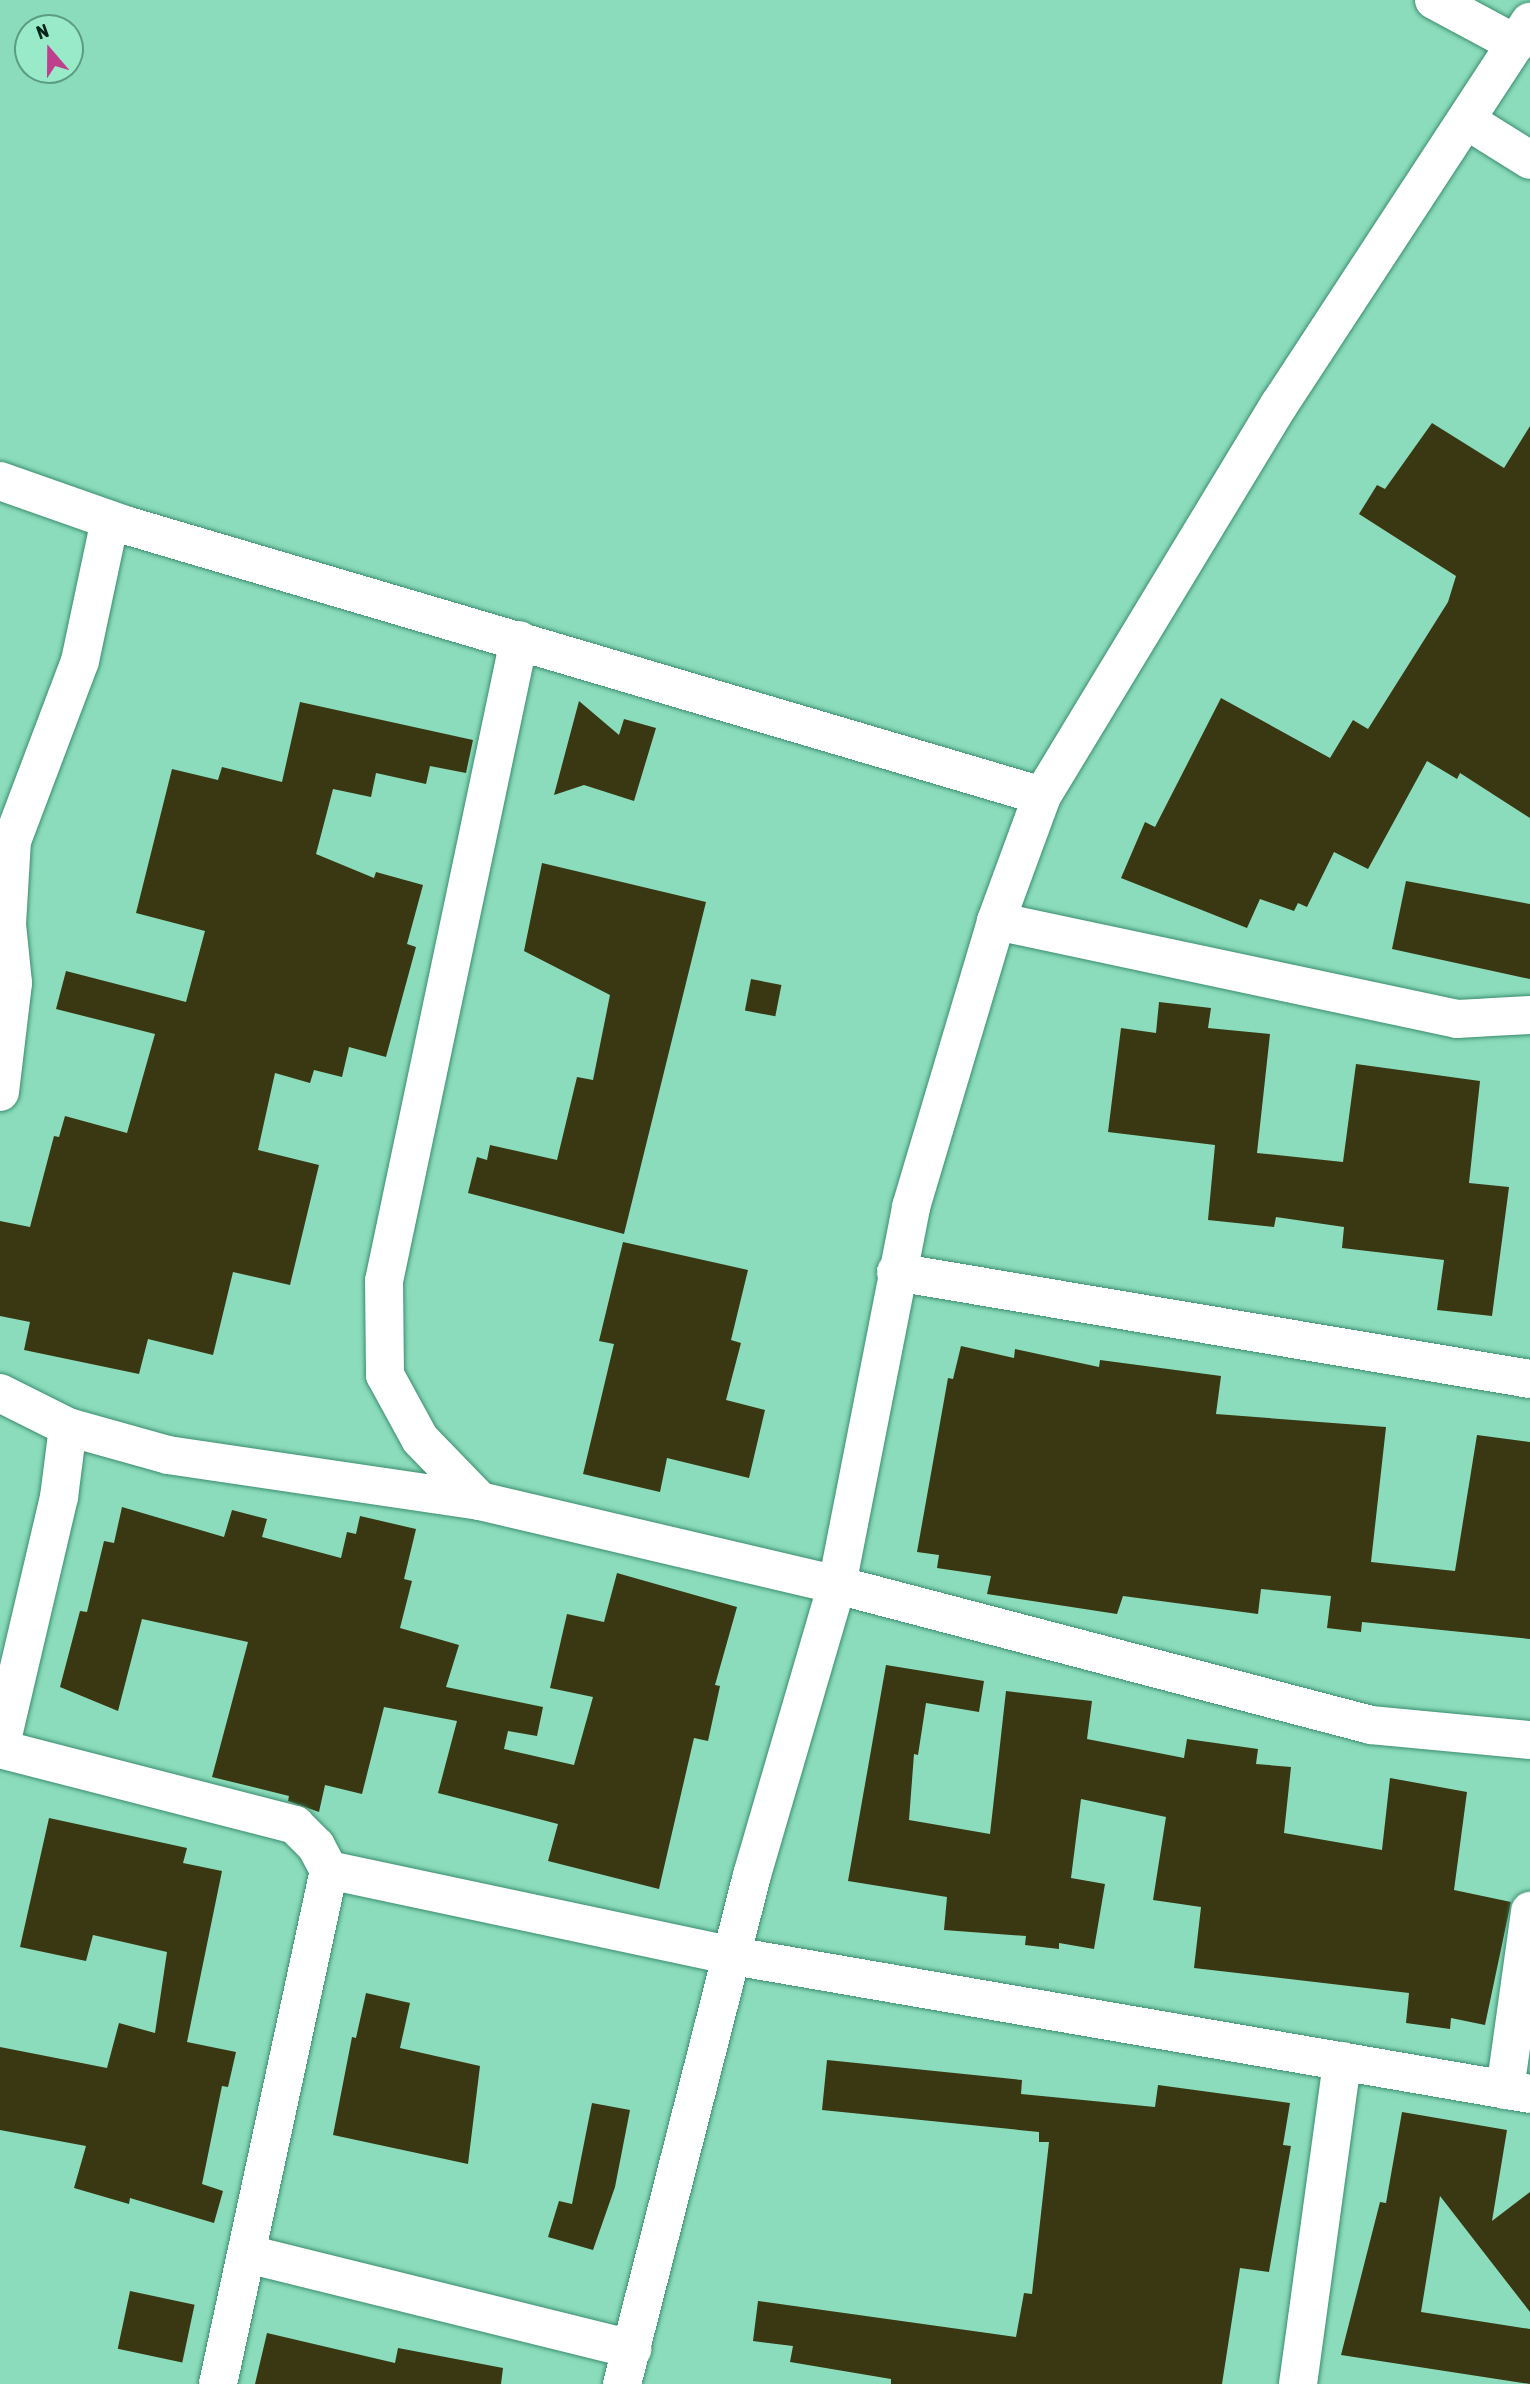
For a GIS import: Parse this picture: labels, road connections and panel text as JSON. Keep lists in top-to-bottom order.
{
  "north": "top"
}
